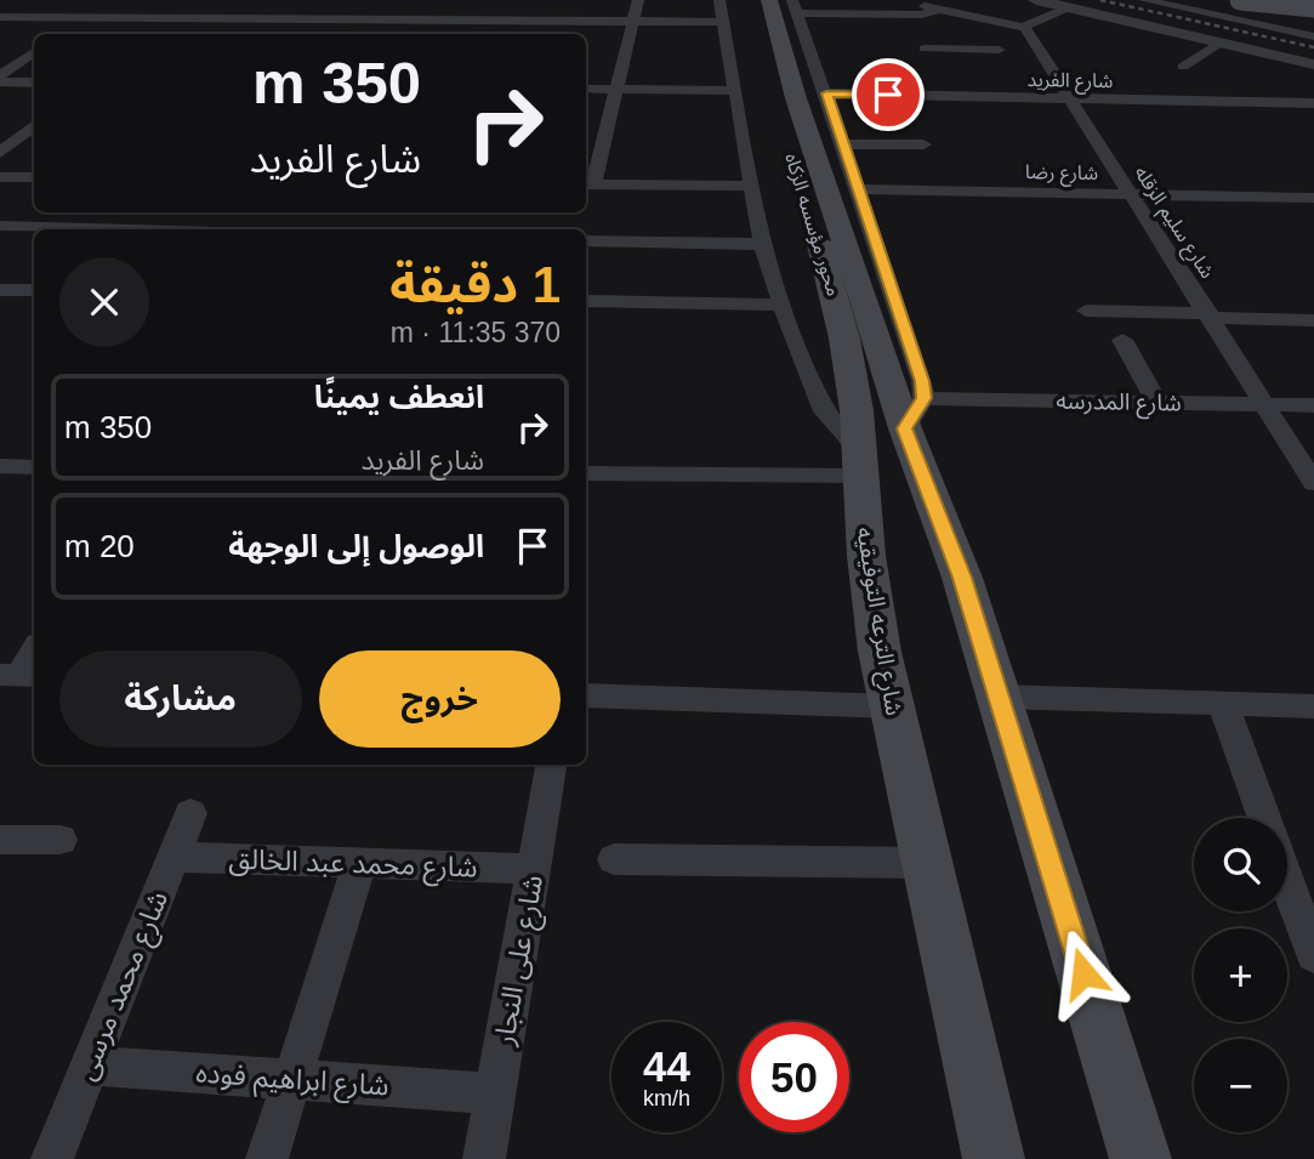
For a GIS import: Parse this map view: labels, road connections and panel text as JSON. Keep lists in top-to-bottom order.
{
  "streets": {
    "main road": ["محور مؤسسه الزكاه", "شارع الترعه التوفيقيه"],
    "street": [
      "شارع الفريد",
      "شارع رضا",
      "شارع سليم الزقله",
      "شارع المدرسه",
      "شارع محمد عبد الخالق",
      "شارع على النجار",
      "شارع محمد مرسى",
      "شارع ابراهيم فوده"
    ]
  },
  "crossings": [
    ["شارع الفريد", "شارع سليم الزقله"],
    ["شارع رضا", "شارع سليم الزقله"],
    ["شارع سليم الزقله", "شارع المدرسه"],
    ["محور مؤسسه الزكاه", "شارع المدرسه"],
    ["محور مؤسسه الزكاه", "شارع الترعه التوفيقيه"],
    ["شارع محمد عبد الخالق", "شارع على النجار"],
    ["شارع محمد عبد الخالق", "شارع محمد مرسى"],
    ["شارع على النجار", "شارع ابراهيم فوده"],
    ["شارع محمد مرسى", "شارع ابراهيم فوده"]
  ],
  "page": {
    "turn": ["350 m", "شارع الفريد"],
    "heading": ["1 دقيقة", "370 m · 11:35"],
    "list": [
      {
        "name": "انعطف يمينًا",
        "note": "شارع الفريد",
        "value": "350 m"
      },
      {
        "name": "الوصول إلى الوجهة",
        "value": "20 m"
      }
    ],
    "buttons": ["خروج", "مشاركة"],
    "map_buttons": ["+", "−"],
    "speed": "44 km/h",
    "limit": "50"
  }
}
